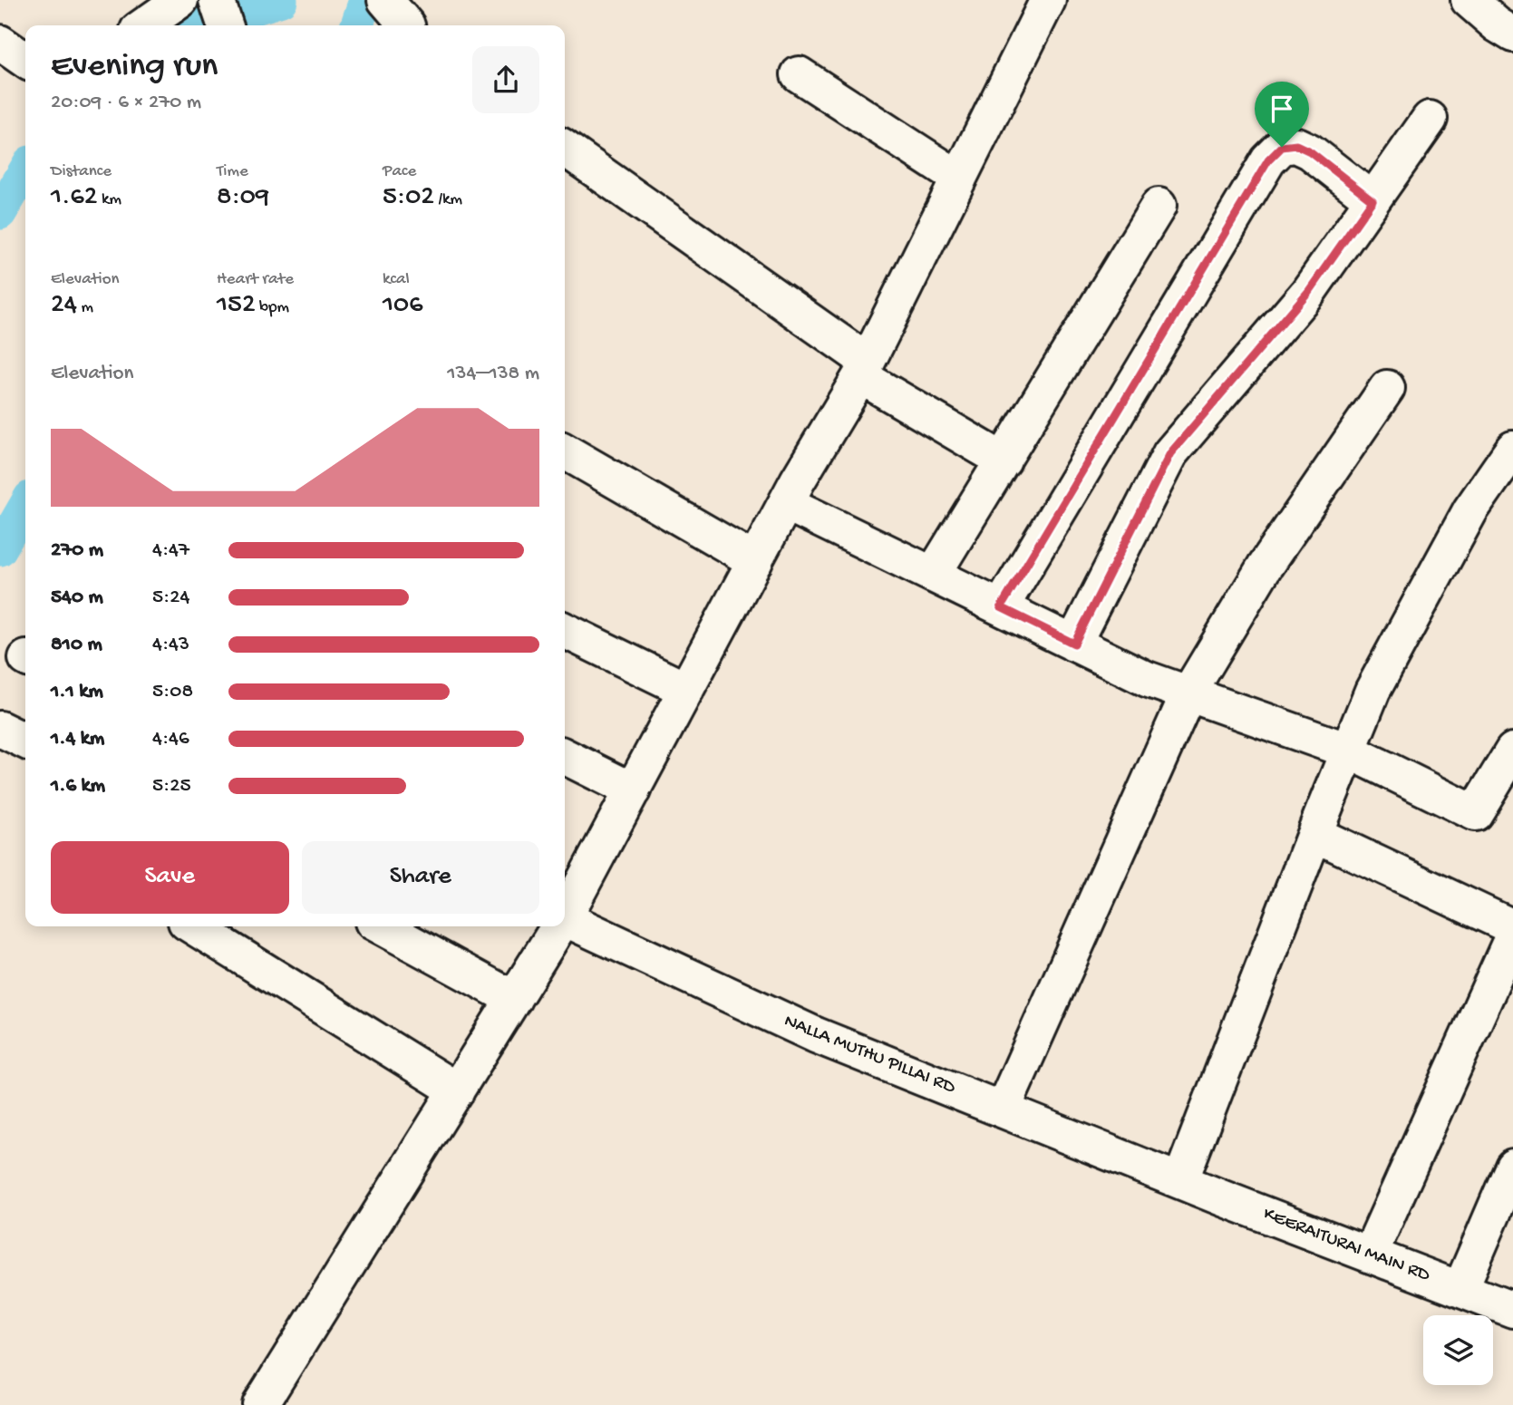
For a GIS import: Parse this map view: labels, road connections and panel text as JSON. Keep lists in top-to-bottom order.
{
  "streets": {
    "street": ["NALLA MUTHU PILLAI RD", "KEERAITURAI MAIN RD"]
  },
  "crossings": [
    ["NALLA MUTHU PILLAI RD", "KEERAITURAI MAIN RD"]
  ],
  "page": {
    "heading": ["Evening run", "20:09 · 6 × 270 m"],
    "stats": [
      ["Distance", "1.62 km"],
      ["Time", "8:09"],
      ["Pace", "5:02 /km"],
      ["Elevation", "24 m"],
      ["Heart rate", "152 bpm"],
      ["kcal", "106"]
    ],
    "chart": ["Elevation", "134–138 m"],
    "list": [
      {
        "name": "270 m",
        "note": "4:47"
      },
      {
        "name": "540 m",
        "note": "5:24"
      },
      {
        "name": "810 m",
        "note": "4:43"
      },
      {
        "name": "1.1 km",
        "note": "5:08"
      },
      {
        "name": "1.4 km",
        "note": "4:46"
      },
      {
        "name": "1.6 km",
        "note": "5:25"
      }
    ],
    "buttons": ["Save", "Share"]
  }
}
